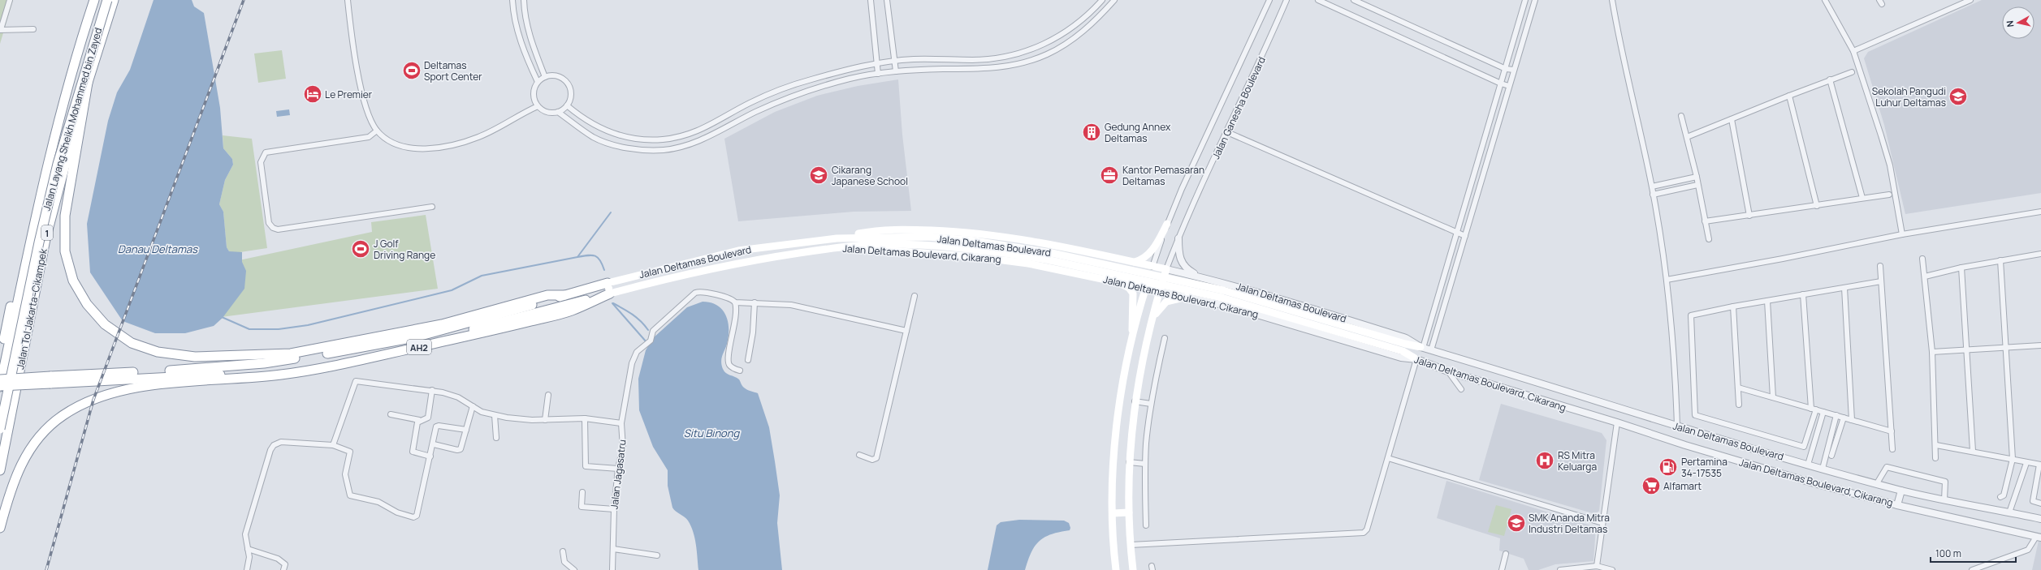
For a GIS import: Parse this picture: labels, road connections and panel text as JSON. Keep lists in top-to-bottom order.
{
  "streets": {
    "highway": [
      "Jalan Layang Sheikh Mohammed bin Zayed",
      "1",
      "Jalan Tol Jakarta–Cikampek",
      "AH2"
    ],
    "main road": ["Jalan Deltamas Boulevard", "Jalan Deltamas Boulevard, Cikarang"],
    "street": ["Jalan Ganesha Boulevard", "Jalan Jagasatru"]
  },
  "crossings": [
    ["Jalan Ganesha Boulevard", "Jalan Deltamas Boulevard"],
    ["Jalan Ganesha Boulevard", "Jalan Deltamas Boulevard, Cikarang"],
    ["Jalan Deltamas Boulevard", "Jalan Deltamas Boulevard, Cikarang"],
    ["Jalan Deltamas Boulevard", "AH2"]
  ],
  "water": ["Danau Deltamas", "Situ Binong"],
  "places": {
    "sports": ["Deltamas Sport Center", "J Golf Driving Range"],
    "hotel": ["Le Premier"],
    "school or university": ["Sekolah Pangudi Luhur Deltamas", "Cikarang Japanese School", "SMK Ananda Mitra Industri Deltamas"],
    "building": ["Gedung Annex Deltamas"],
    "office": ["Kantor Pemasaran Deltamas"],
    "hospital": ["RS Mitra Keluarga"],
    "fuel station": ["Pertamina 34-17535"],
    "supermarket": ["Alfamart"]
  },
  "scale_bar": "100 m",
  "north": "left"
}
